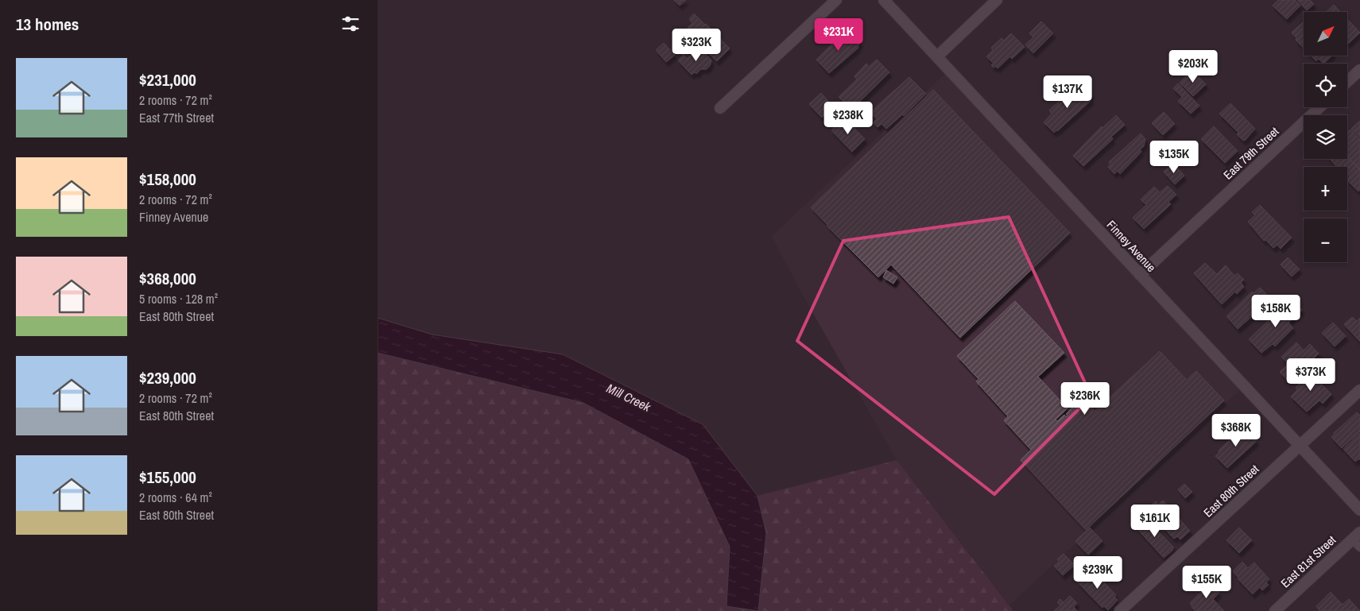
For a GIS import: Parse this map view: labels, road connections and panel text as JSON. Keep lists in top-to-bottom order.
{
  "streets": {
    "street": [
      "East 79th Street",
      "Finney Avenue",
      "East 80th Street",
      "East 81st Street"
    ]
  },
  "crossings": [
    ["East 79th Street", "Finney Avenue"],
    ["Finney Avenue", "East 80th Street"]
  ],
  "water": ["Mill Creek"],
  "north": "top right",
  "page": {
    "heading": "13 homes",
    "map_buttons": ["+", "−"],
    "price": [
      "$231K",
      "$323K",
      "$203K",
      "$137K",
      "$238K",
      "$135K",
      "$158K",
      "$373K",
      "$236K",
      "$368K",
      "$161K",
      "$239K",
      "$155K"
    ],
    "list": [
      {
        "name": "$231,000",
        "note": "2 rooms · 72 m² · East 77th Street"
      },
      {
        "name": "$158,000",
        "note": "2 rooms · 72 m² · Finney Avenue"
      },
      {
        "name": "$368,000",
        "note": "5 rooms · 128 m² · East 80th Street"
      },
      {
        "name": "$239,000",
        "note": "2 rooms · 72 m² · East 80th Street"
      },
      {
        "name": "$155,000",
        "note": "2 rooms · 64 m² · East 80th Street"
      }
    ]
  }
}
